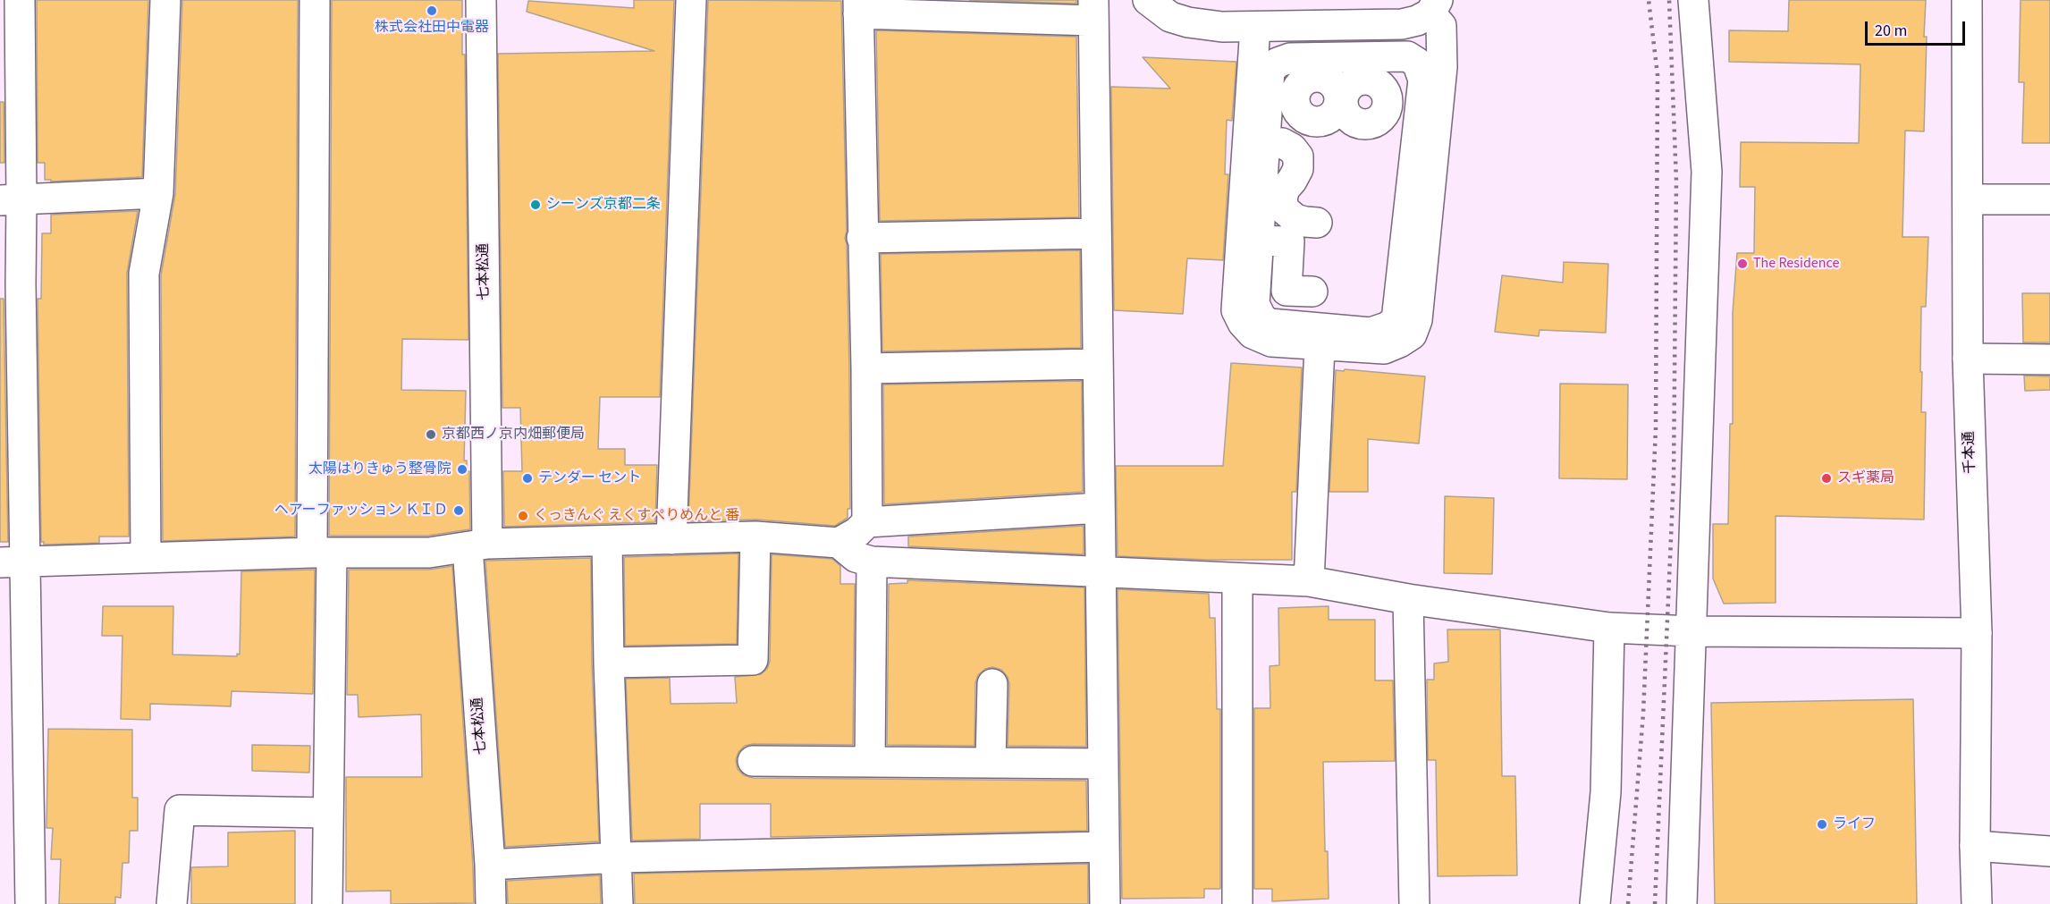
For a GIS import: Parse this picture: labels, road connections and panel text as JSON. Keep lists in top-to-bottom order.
{
  "streets": {
    "street": ["七本松通", "千本通"]
  },
  "places": [
    "株式会社田中電器",
    "シーンズ京都二条",
    "The Residence",
    "京都西ノ京内畑郵便局",
    "太陽はりきゅう整骨院",
    "テンダー セント",
    "スギ薬局",
    "ヘアーファッション ＫＩＤ",
    "くっきんぐ えくすぺりめんと 番",
    "ライフ"
  ],
  "scale_bar": "20 m"
}
